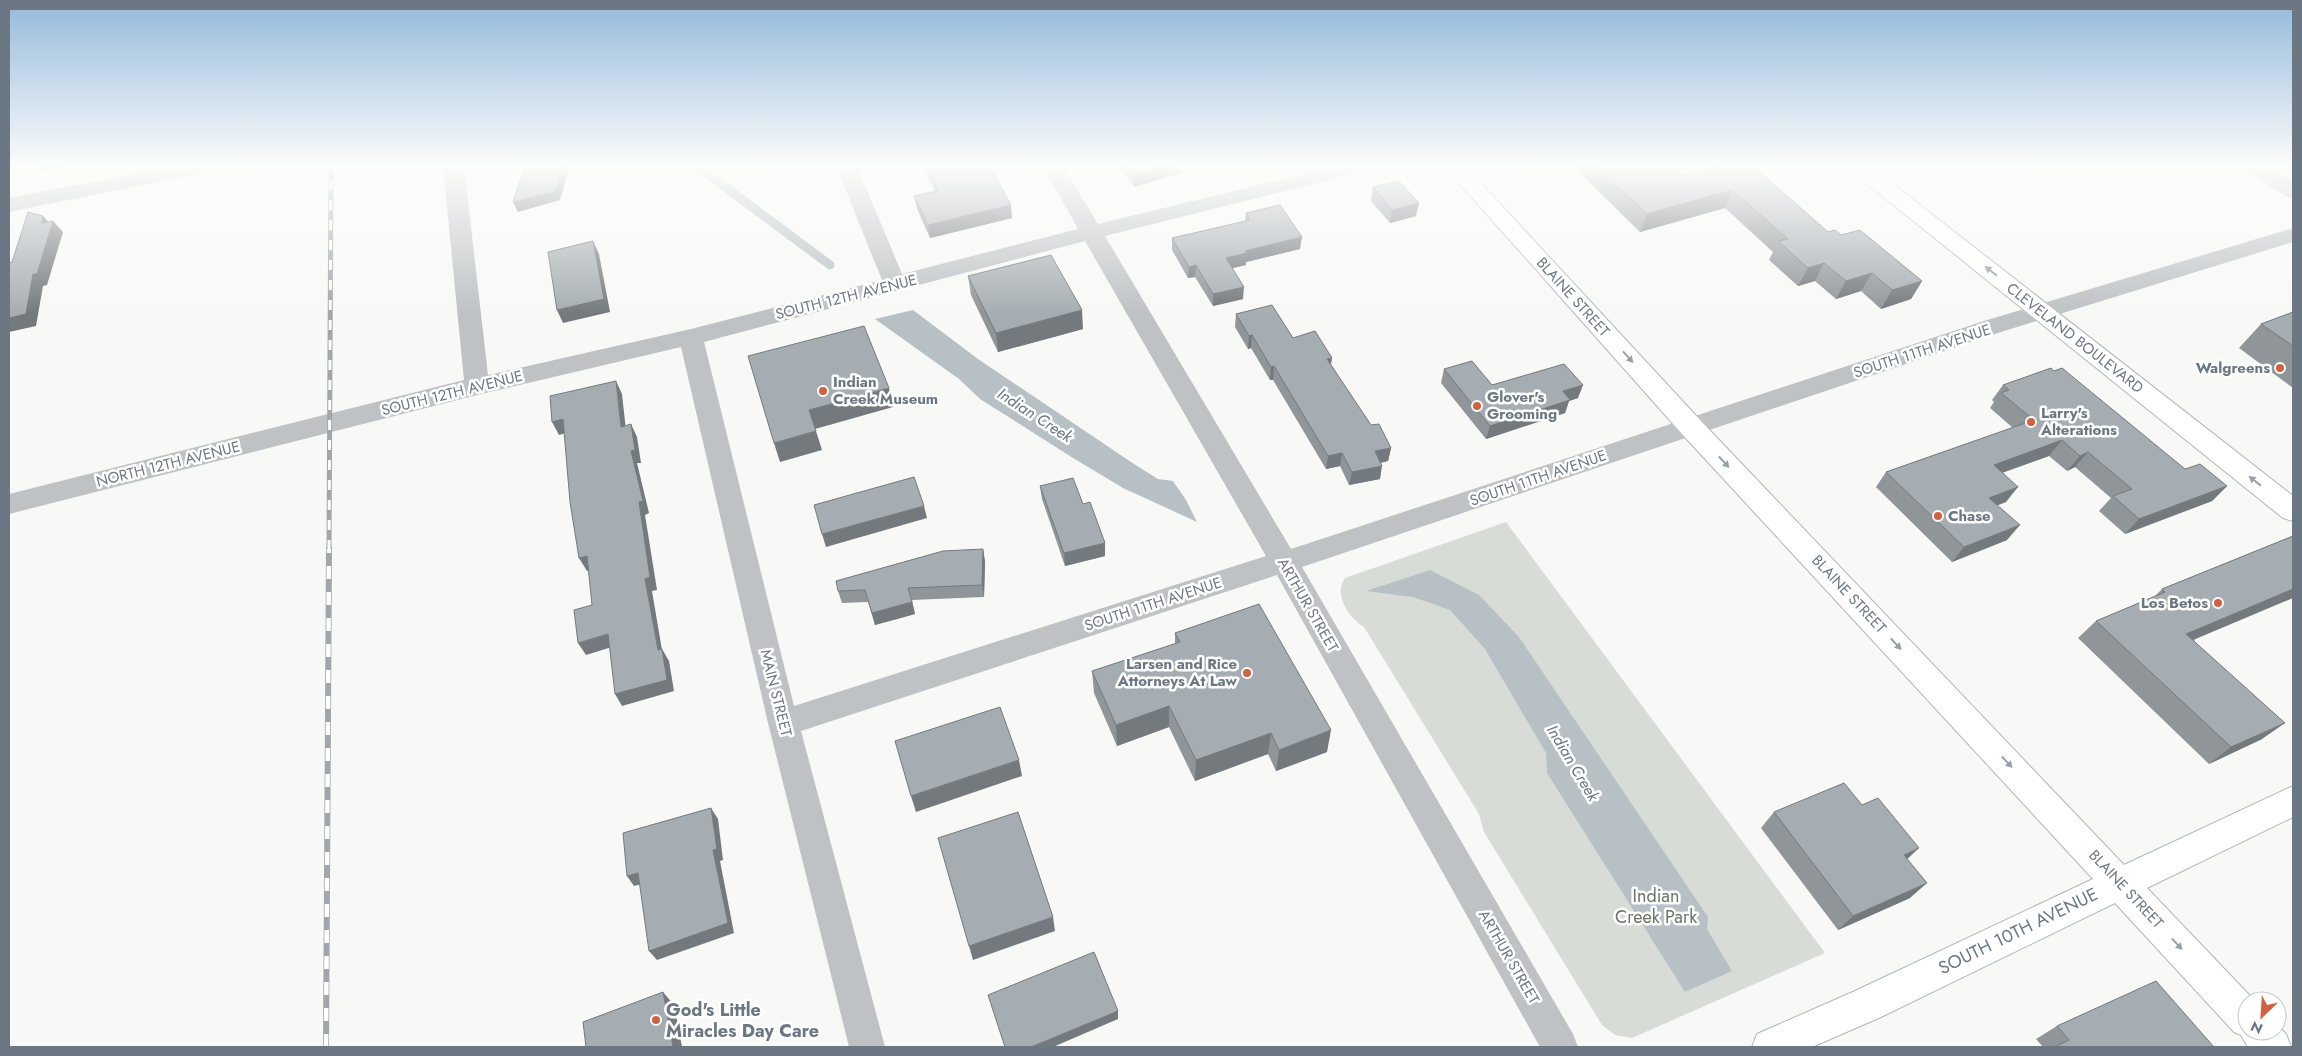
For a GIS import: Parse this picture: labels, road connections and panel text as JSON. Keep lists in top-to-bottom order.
{
  "streets": {
    "main road": ["BLAINE STREET", "CLEVELAND BOULEVARD", "SOUTH 10TH AVENUE"],
    "street": [
      "SOUTH 12TH AVENUE",
      "SOUTH 11TH AVENUE",
      "NORTH 12TH AVENUE",
      "ARTHUR STREET",
      "MAIN STREET"
    ]
  },
  "crossings": [
    ["SOUTH 12TH AVENUE", "NORTH 12TH AVENUE"],
    ["SOUTH 12TH AVENUE", "ARTHUR STREET"],
    ["SOUTH 12TH AVENUE", "MAIN STREET"],
    ["BLAINE STREET", "SOUTH 11TH AVENUE"],
    ["BLAINE STREET", "SOUTH 10TH AVENUE"],
    ["CLEVELAND BOULEVARD", "SOUTH 11TH AVENUE"],
    ["SOUTH 11TH AVENUE", "ARTHUR STREET"],
    ["SOUTH 11TH AVENUE", "MAIN STREET"]
  ],
  "one_way": ["BLAINE STREET", "CLEVELAND BOULEVARD"],
  "water": ["Indian Creek"],
  "parks": ["Indian Creek Park"],
  "places": [
    "Walgreens",
    "Indian Creek Museum",
    "Glover's Grooming",
    "Larry's Alterations",
    "Chase",
    "Los Betos",
    "Larsen and Rice Attorneys At Law",
    "God's Little Miracles Day Care"
  ],
  "north": "bottom left"
}
